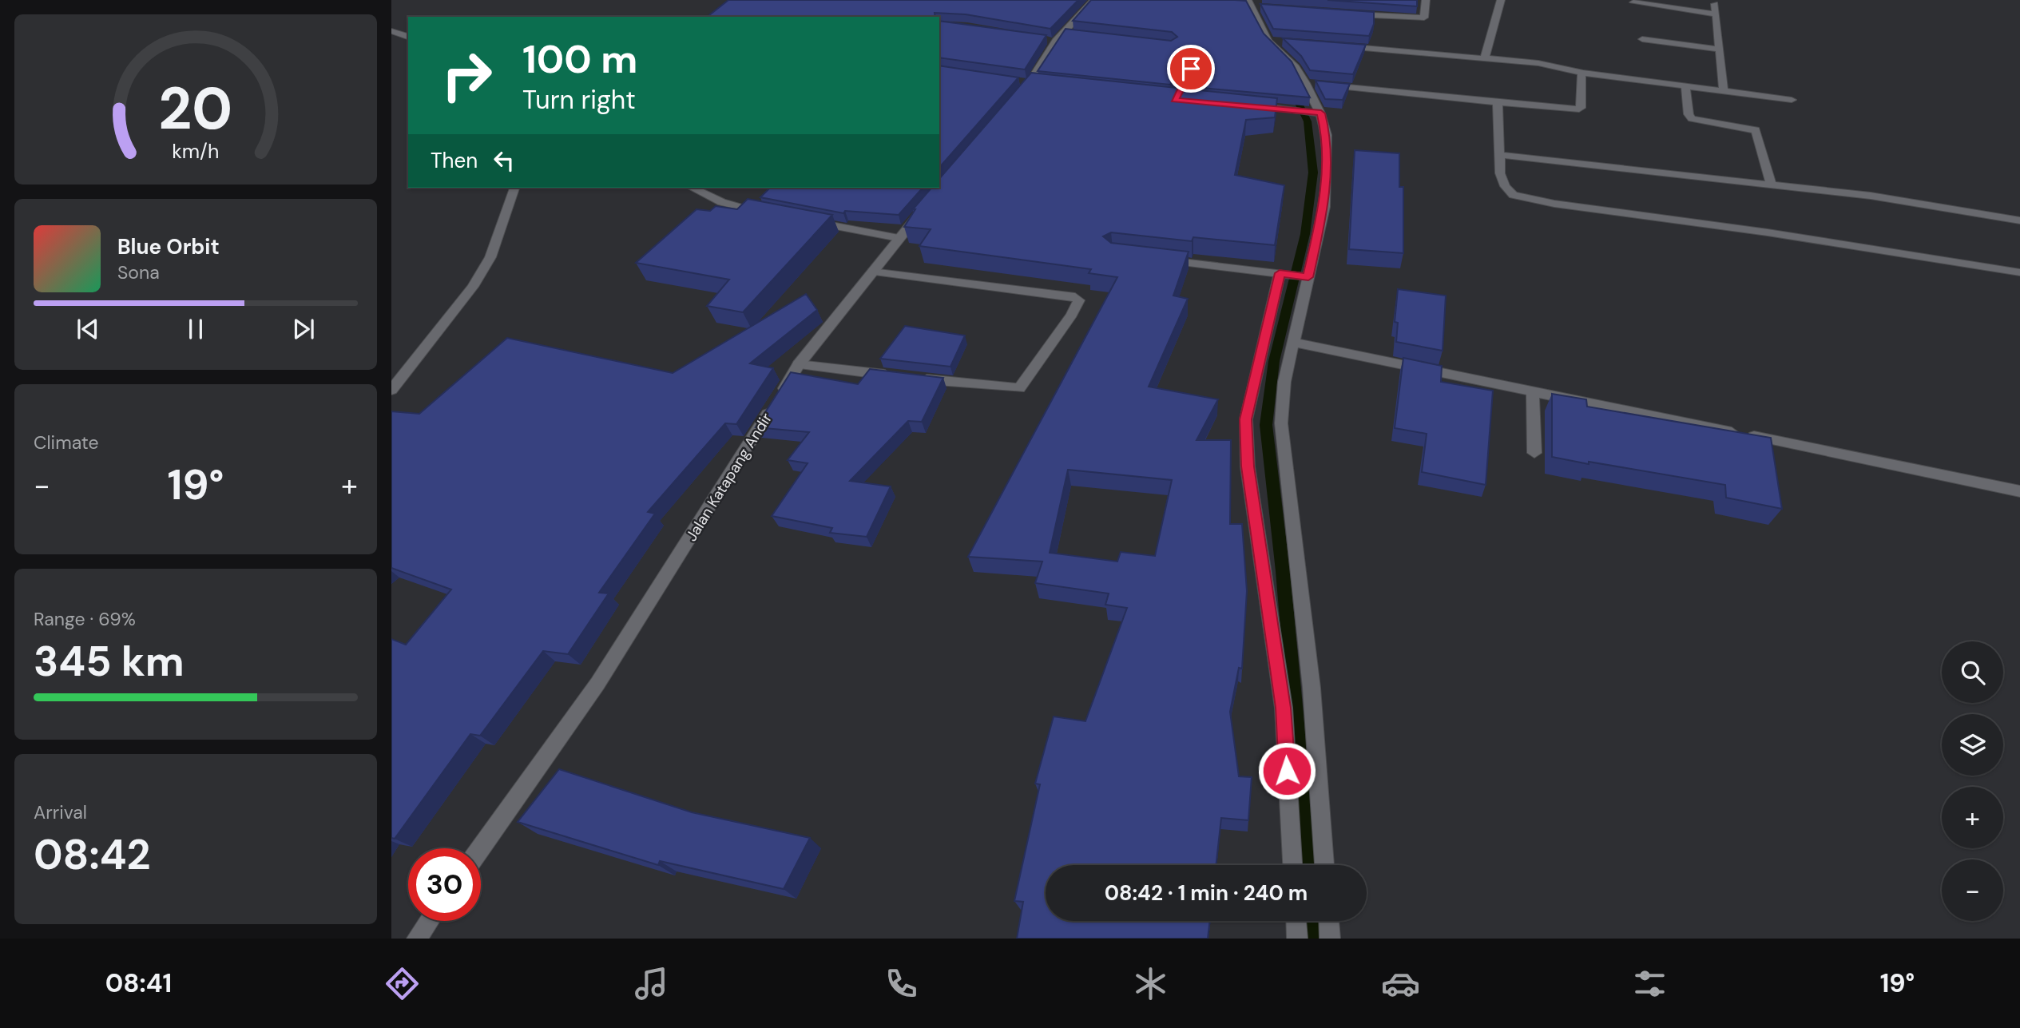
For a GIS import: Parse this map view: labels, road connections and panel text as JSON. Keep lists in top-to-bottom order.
{
  "streets": {
    "street": ["Jalan Katapang Andir"]
  },
  "page": {
    "turn": ["100 m", "Turn right"],
    "then": "Then",
    "song": ["Blue Orbit", "Sona"],
    "tile": [
      "Climate",
      ["Range · 69%", "345 km"],
      ["Arrival", "08:42"]
    ],
    "heat": ["−", "19°", "+"],
    "map_buttons": ["+", "−"],
    "limit": "30",
    "trip": "08:42 · 1 min · 240 m",
    "tabs": ["08:41", "19°"],
    "gauge": ["20", "km/h"]
  }
}
